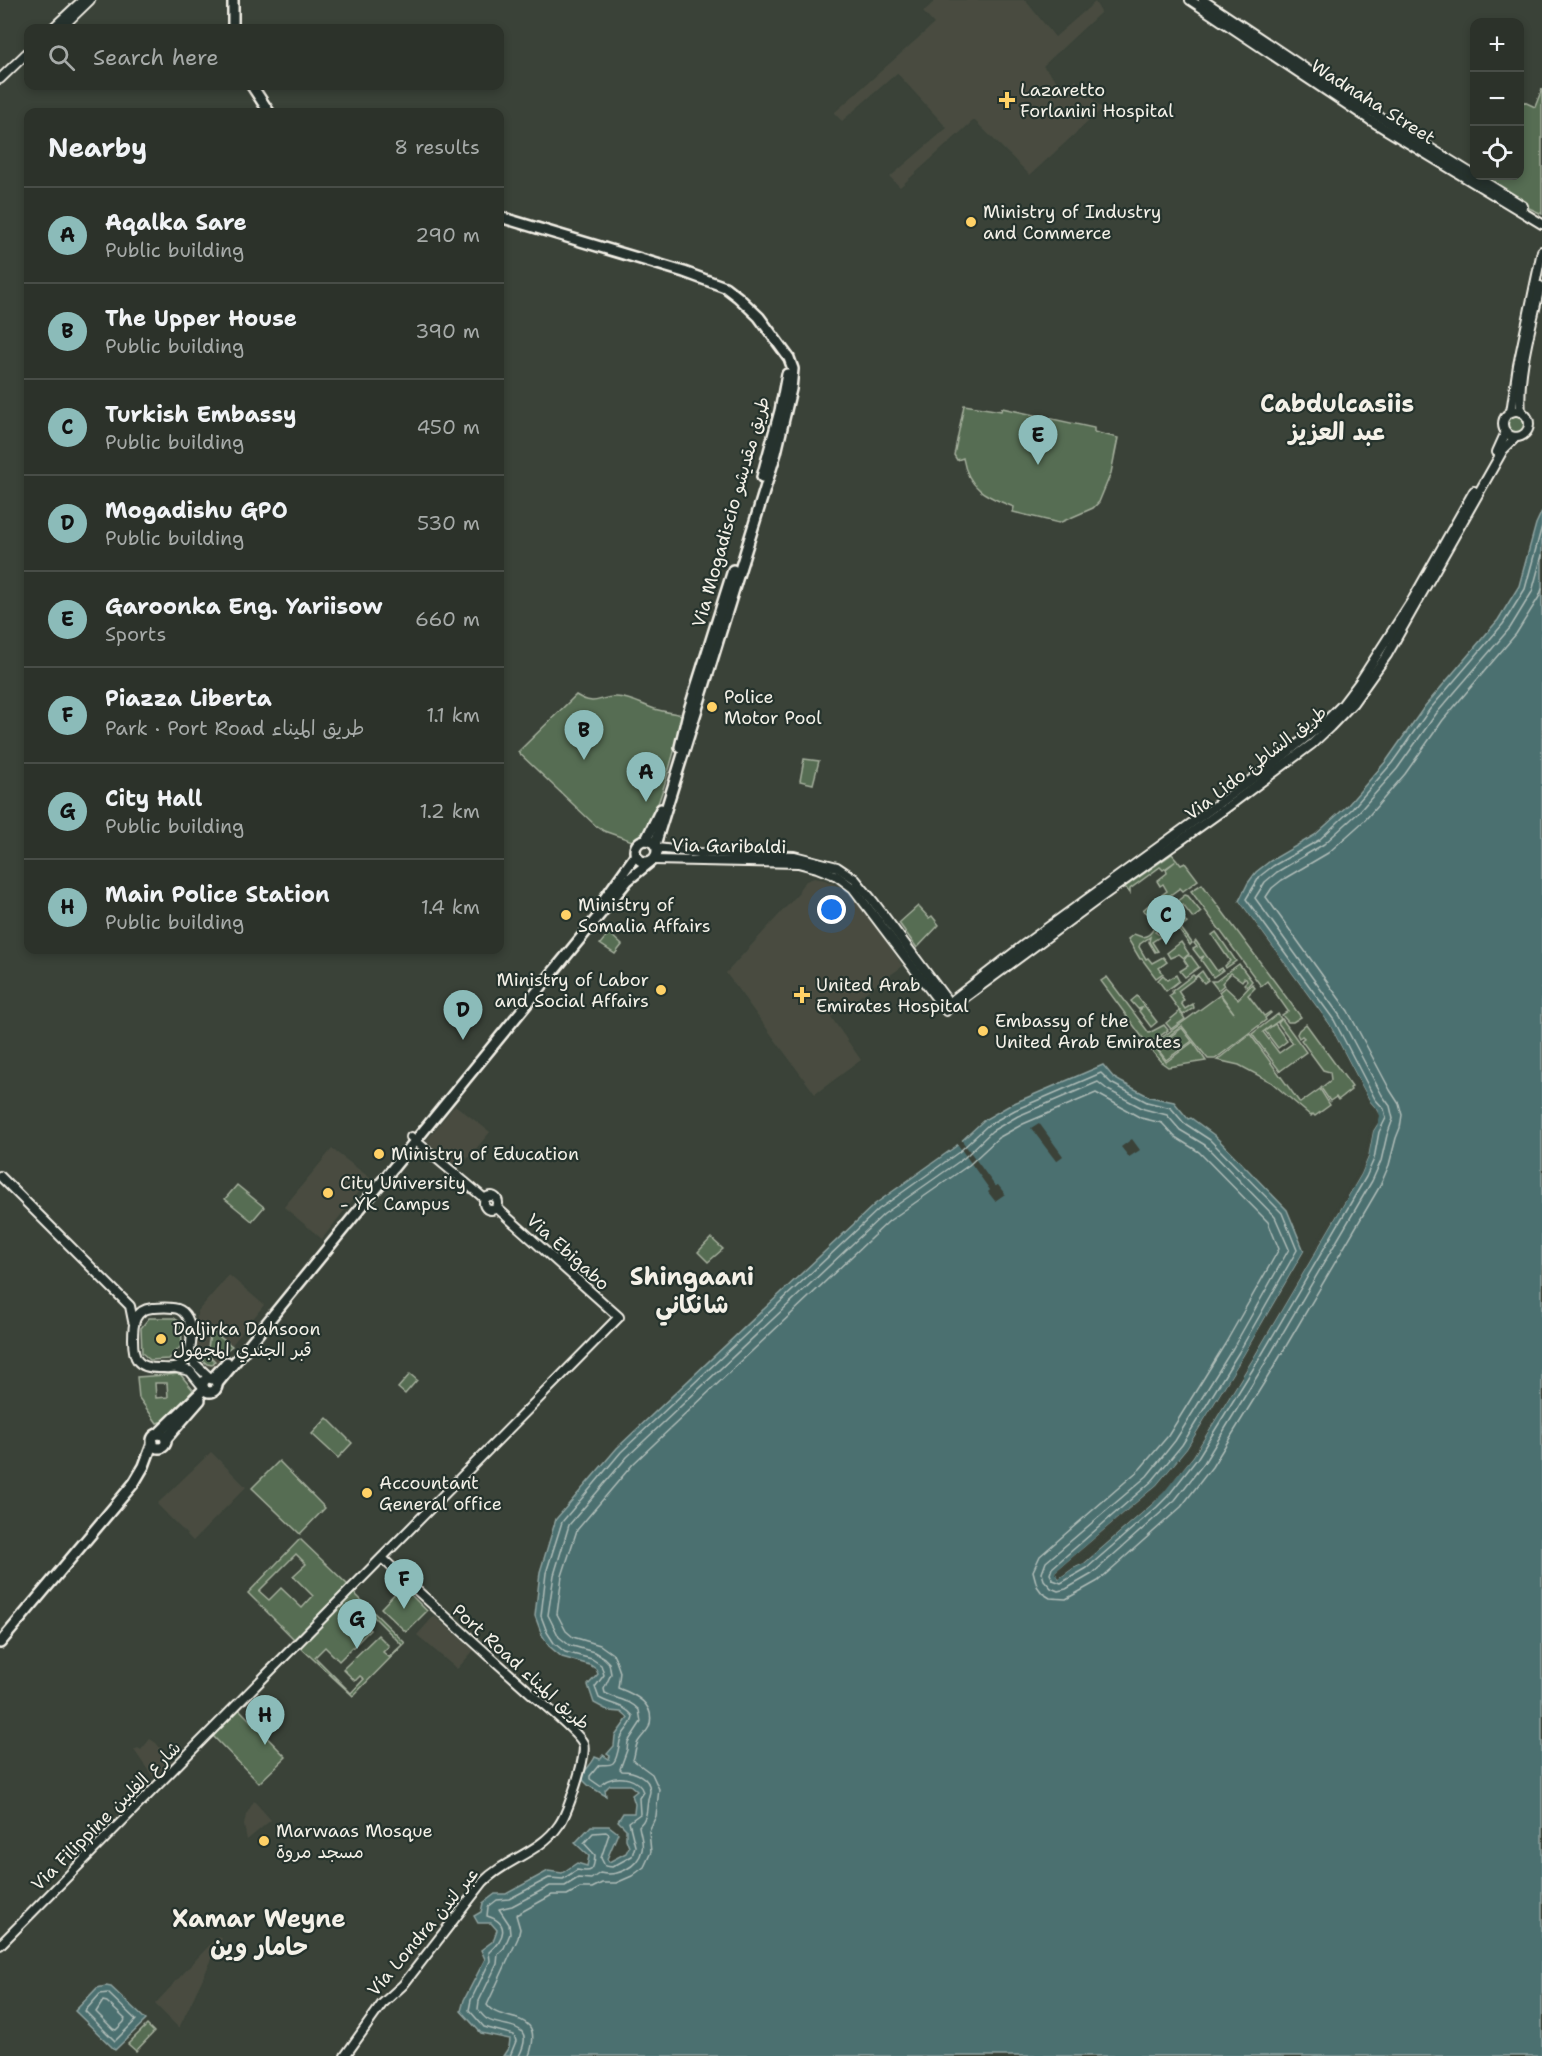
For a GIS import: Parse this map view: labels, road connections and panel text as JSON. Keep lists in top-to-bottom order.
{
  "streets": {
    "highway": ["Via Mogadiscio طريق مقديشو"],
    "main road": [
      "Wadnaha Street",
      "Via Lido طريق الشاطئ",
      "Via Garibaldi",
      "Via Ebigabo",
      "Port Road طريق الميناء",
      "Via Filippine شارع الفلبين",
      "Vía Londra عبر لندن"
    ]
  },
  "crossings": [
    ["Via Mogadiscio طريق مقديشو", "Via Garibaldi"],
    ["Via Ebigabo", "Via Filippine شارع الفلبين"],
    ["Port Road طريق الميناء", "Via Filippine شارع الفلبين"],
    ["Port Road طريق الميناء", "Vía Londra عبر لندن"]
  ],
  "districts": ["Cabdulcasiis عبد العزيز", "Shingaani شانكاني", "Xamar Weyne حامار وين"],
  "places": {
    "health": ["Lazaretto Forlanini Hospital", "United Arab Emirates Hospital"],
    "other": [
      "Ministry of Industry and Commerce",
      "Police Motor Pool",
      "Ministry of Somalia Affairs",
      "Ministry of Labor and Social Affairs",
      "Embassy of the United Arab Emirates",
      "Ministry of Education",
      "City University - YK Campus",
      "Daljirka Dahsoon قبر الجندي المجهول",
      "Accountant General office",
      "Marwaas Mosque مسجد مروة"
    ]
  },
  "page": {
    "map_buttons": ["+", "−"],
    "search": "Search here",
    "heading": ["Nearby", "8 results"],
    "list": [
      {
        "mark": "A",
        "name": "Aqalka Sare",
        "note": "Public building",
        "value": "290 m"
      },
      {
        "mark": "B",
        "name": "The Upper House",
        "note": "Public building",
        "value": "390 m"
      },
      {
        "mark": "C",
        "name": "Turkish Embassy",
        "note": "Public building",
        "value": "450 m"
      },
      {
        "mark": "D",
        "name": "Mogadishu GPO",
        "note": "Public building",
        "value": "530 m"
      },
      {
        "mark": "E",
        "name": "Garoonka Eng. Yariisow",
        "note": "Sports",
        "value": "660 m"
      },
      {
        "mark": "F",
        "name": "Piazza Liberta",
        "note": "Park · Port Road طريق الميناء",
        "value": "1.1 km"
      },
      {
        "mark": "G",
        "name": "City Hall",
        "note": "Public building",
        "value": "1.2 km"
      },
      {
        "mark": "H",
        "name": "Main Police Station",
        "note": "Public building",
        "value": "1.4 km"
      }
    ],
    "pins": [
      "E",
      "B",
      "A",
      "C",
      "D",
      "F",
      "G",
      "H"
    ]
  }
}
